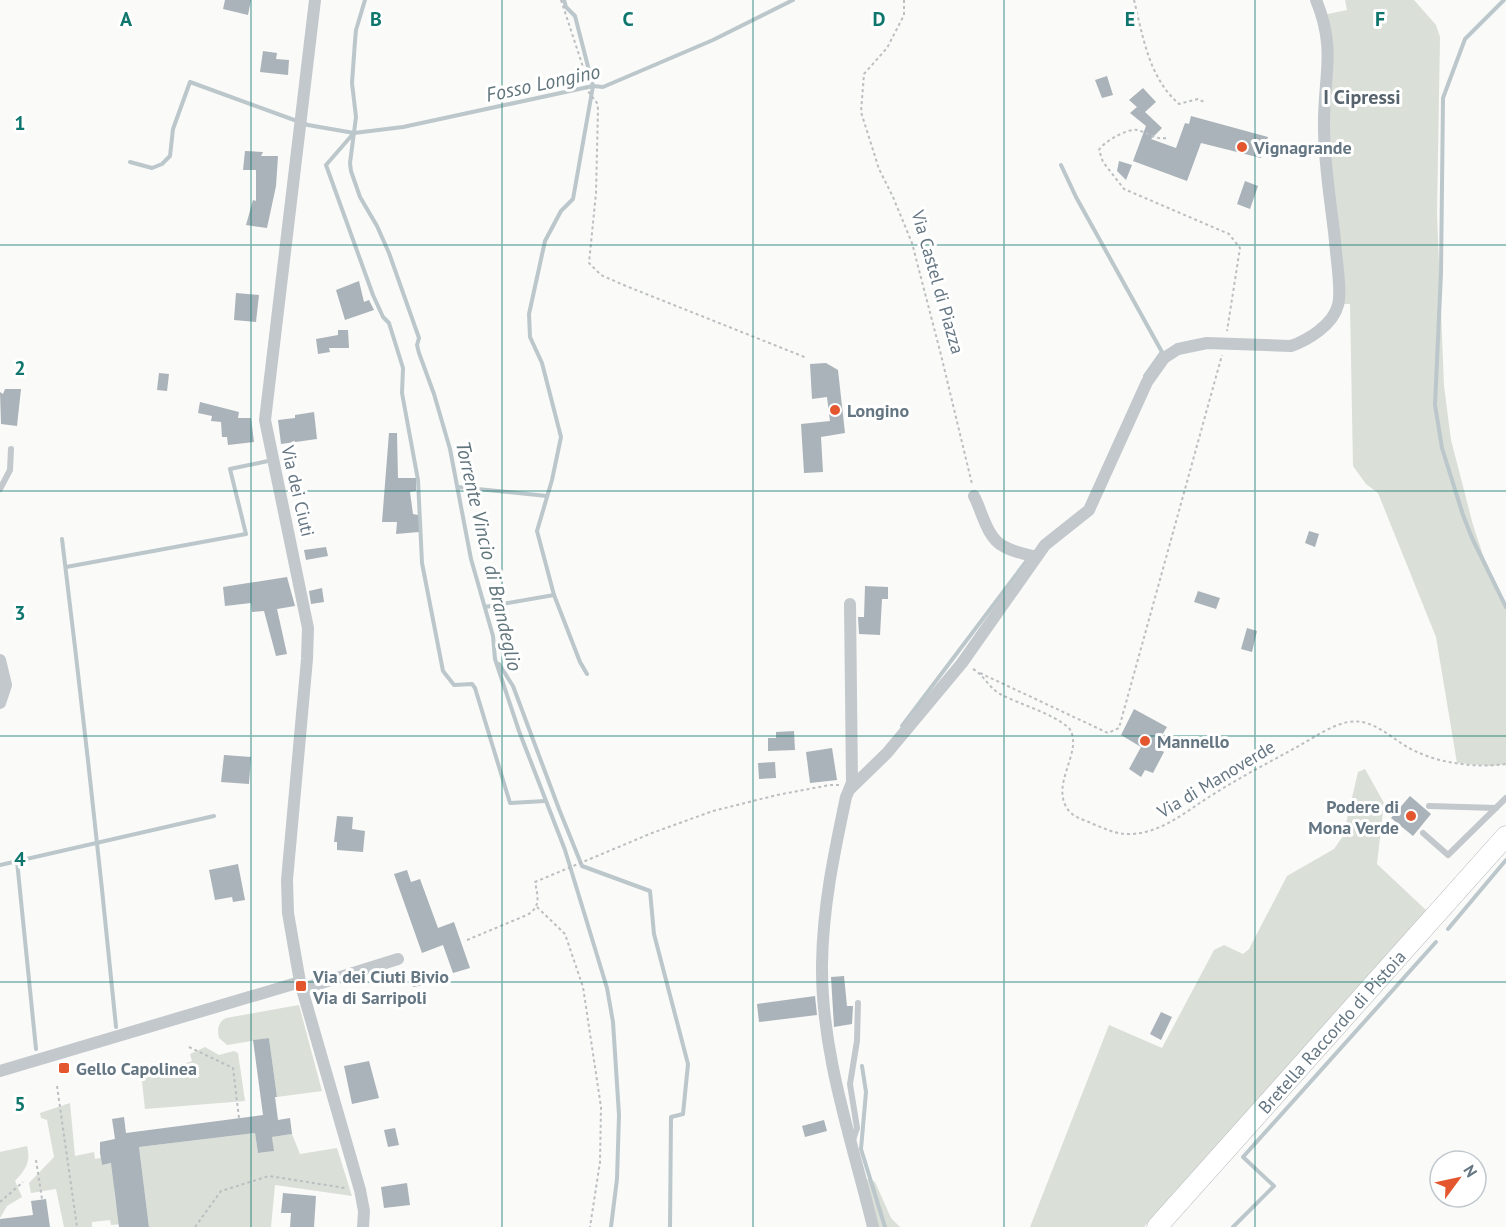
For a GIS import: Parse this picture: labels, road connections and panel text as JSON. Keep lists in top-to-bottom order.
{
  "streets": {
    "main road": ["Bretella Raccordo di Pistoia"],
    "street": ["Via dei Ciuti"],
    "path": ["Via Castel di Piazza", "Via di Manoverde"]
  },
  "districts": ["I Cipressi"],
  "water": ["Fosso Longino", "Torrente Vincio di Brandeglio"],
  "places": {
    "other": [
      "Vignagrande",
      "Longino",
      "Mannello",
      "Podere di Mona Verde"
    ],
    "transit": ["Via dei Ciuti Bivio Via di Sarripoli", "Gello Capolinea"]
  },
  "north": "top right",
  "grid": {
    "columns": [
      "A",
      "B",
      "C",
      "D",
      "E",
      "F"
    ],
    "rows": [
      "1",
      "2",
      "3",
      "4",
      "5"
    ]
  }
}
